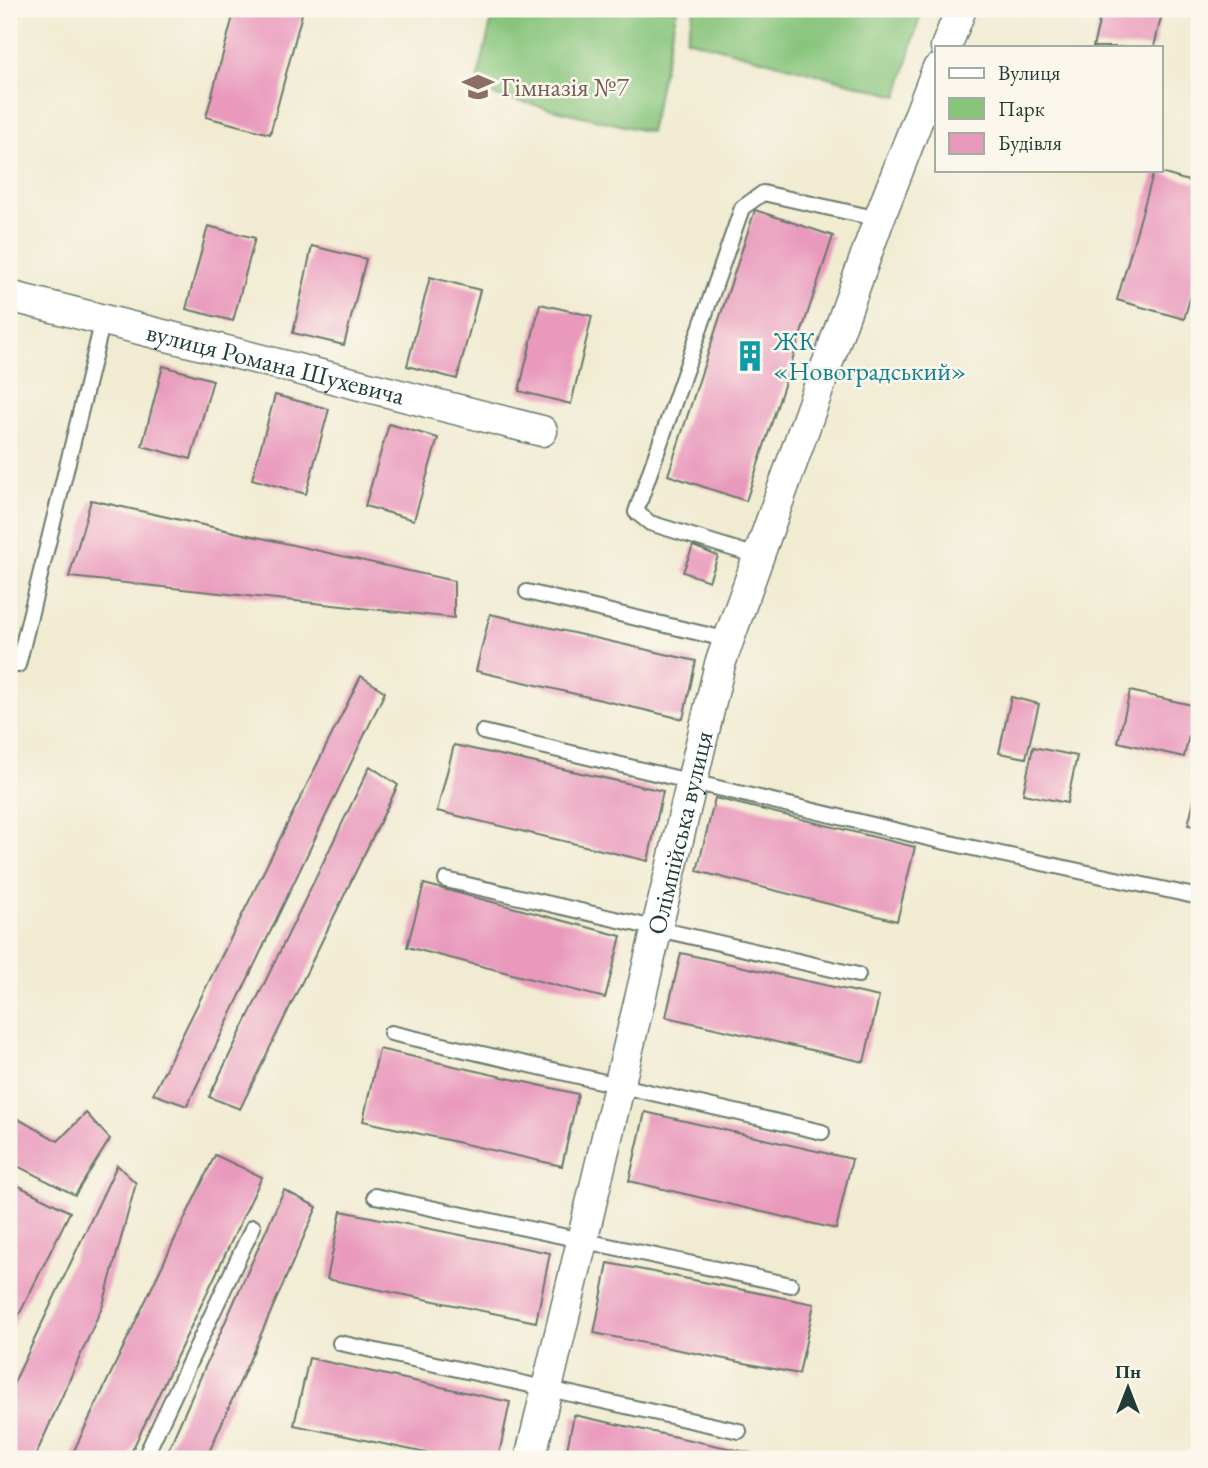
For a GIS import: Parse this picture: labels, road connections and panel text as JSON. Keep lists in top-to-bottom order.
{
  "streets": {
    "street": ["вулиця Романа Шухевича", "Олімпійська вулиця"]
  },
  "places": {
    "school or university": ["Гімназія №7"],
    "building": ["ЖК «Новоградський»"]
  },
  "legend": ["Вулиця", "Парк", "Будівля"],
  "north": "top"
}
